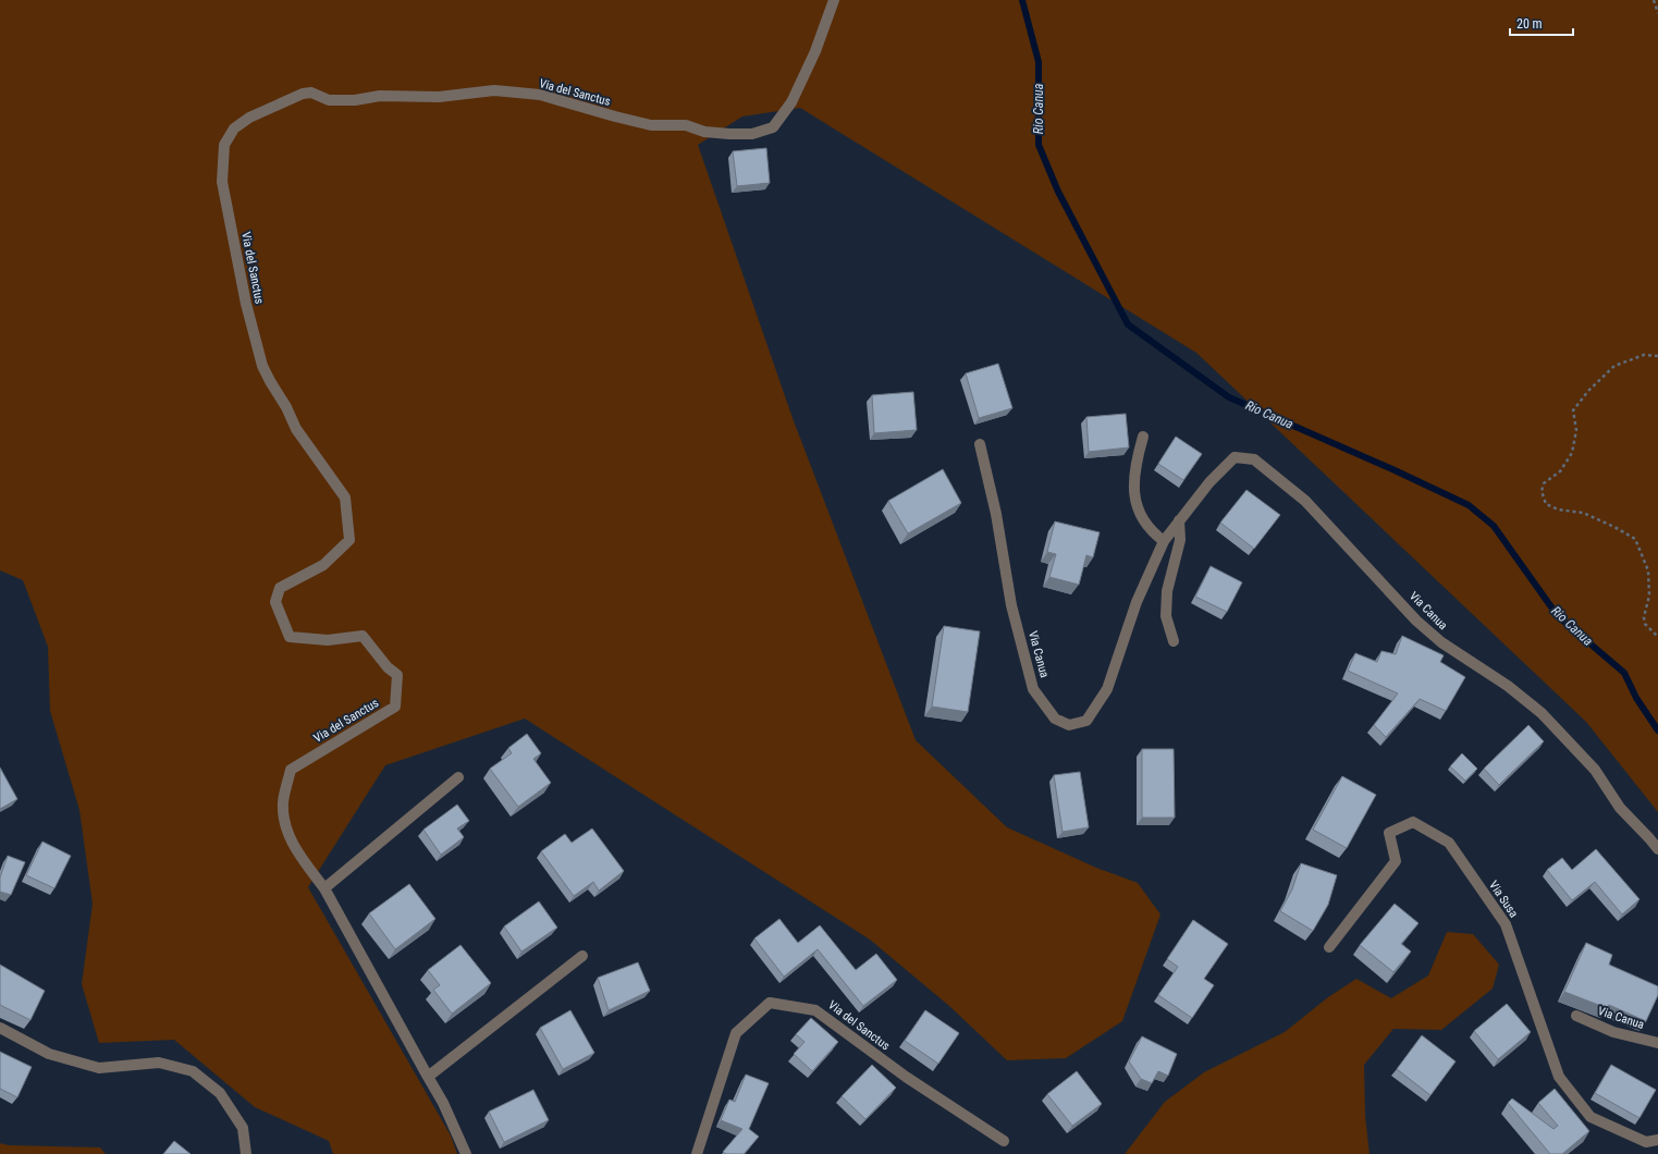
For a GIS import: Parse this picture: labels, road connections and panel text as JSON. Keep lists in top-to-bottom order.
{
  "streets": {
    "street": ["Via del Sanctus", "Via Canua", "Via Susa"]
  },
  "water": ["Rio Canua"],
  "scale_bar": "20 m"
}
